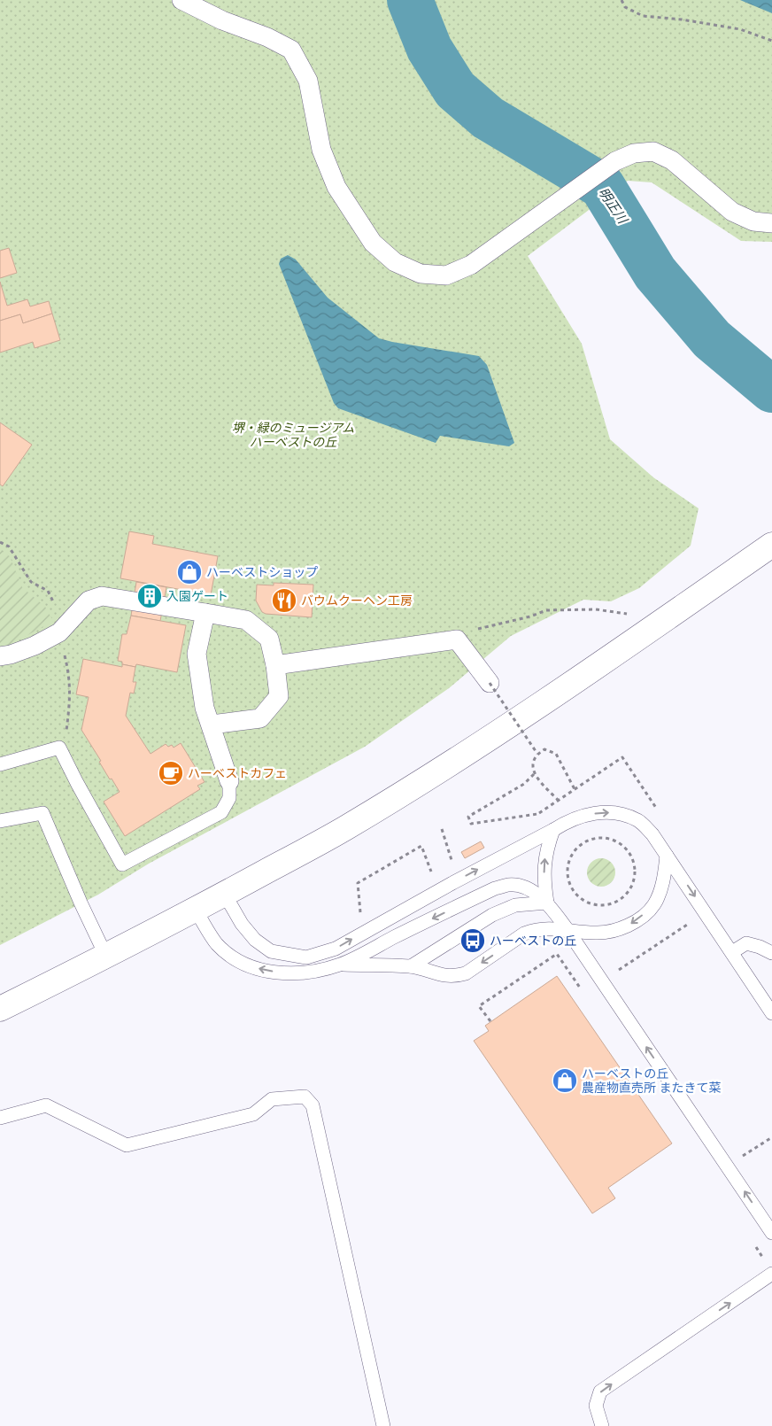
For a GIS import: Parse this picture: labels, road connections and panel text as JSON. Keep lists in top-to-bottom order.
{
  "water": ["明正川"],
  "parks": ["堺・緑のミュージアム ハーベストの丘"],
  "places": {
    "shop": ["ハーベストショップ", "ハーベストの丘 農産物直売所 またきて菜"],
    "building": ["入園ゲート"],
    "restaurant": ["バウムクーヘン工房"],
    "cafe": ["ハーベストカフェ"],
    "bus stop": ["ハーベストの丘"]
  }
}
